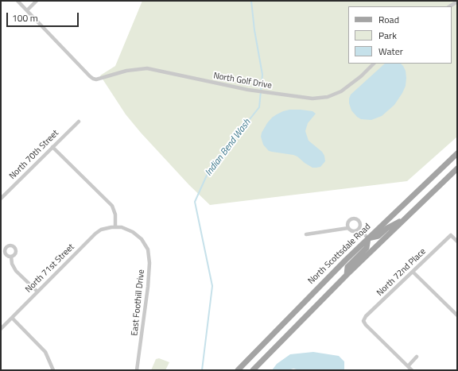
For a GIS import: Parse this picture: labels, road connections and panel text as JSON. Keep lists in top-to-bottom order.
{
  "streets": {
    "main road": ["North Scottsdale Road"],
    "street": [
      "North Golf Drive",
      "North 70th Street",
      "North 71st Street",
      "North 72nd Place",
      "East Foothill Drive"
    ]
  },
  "crossings": [
    ["North 71st Street", "East Foothill Drive"]
  ],
  "water": ["Indian Bend Wash"],
  "legend": ["Road", "Park", "Water"],
  "scale_bar": "100 m"
}
